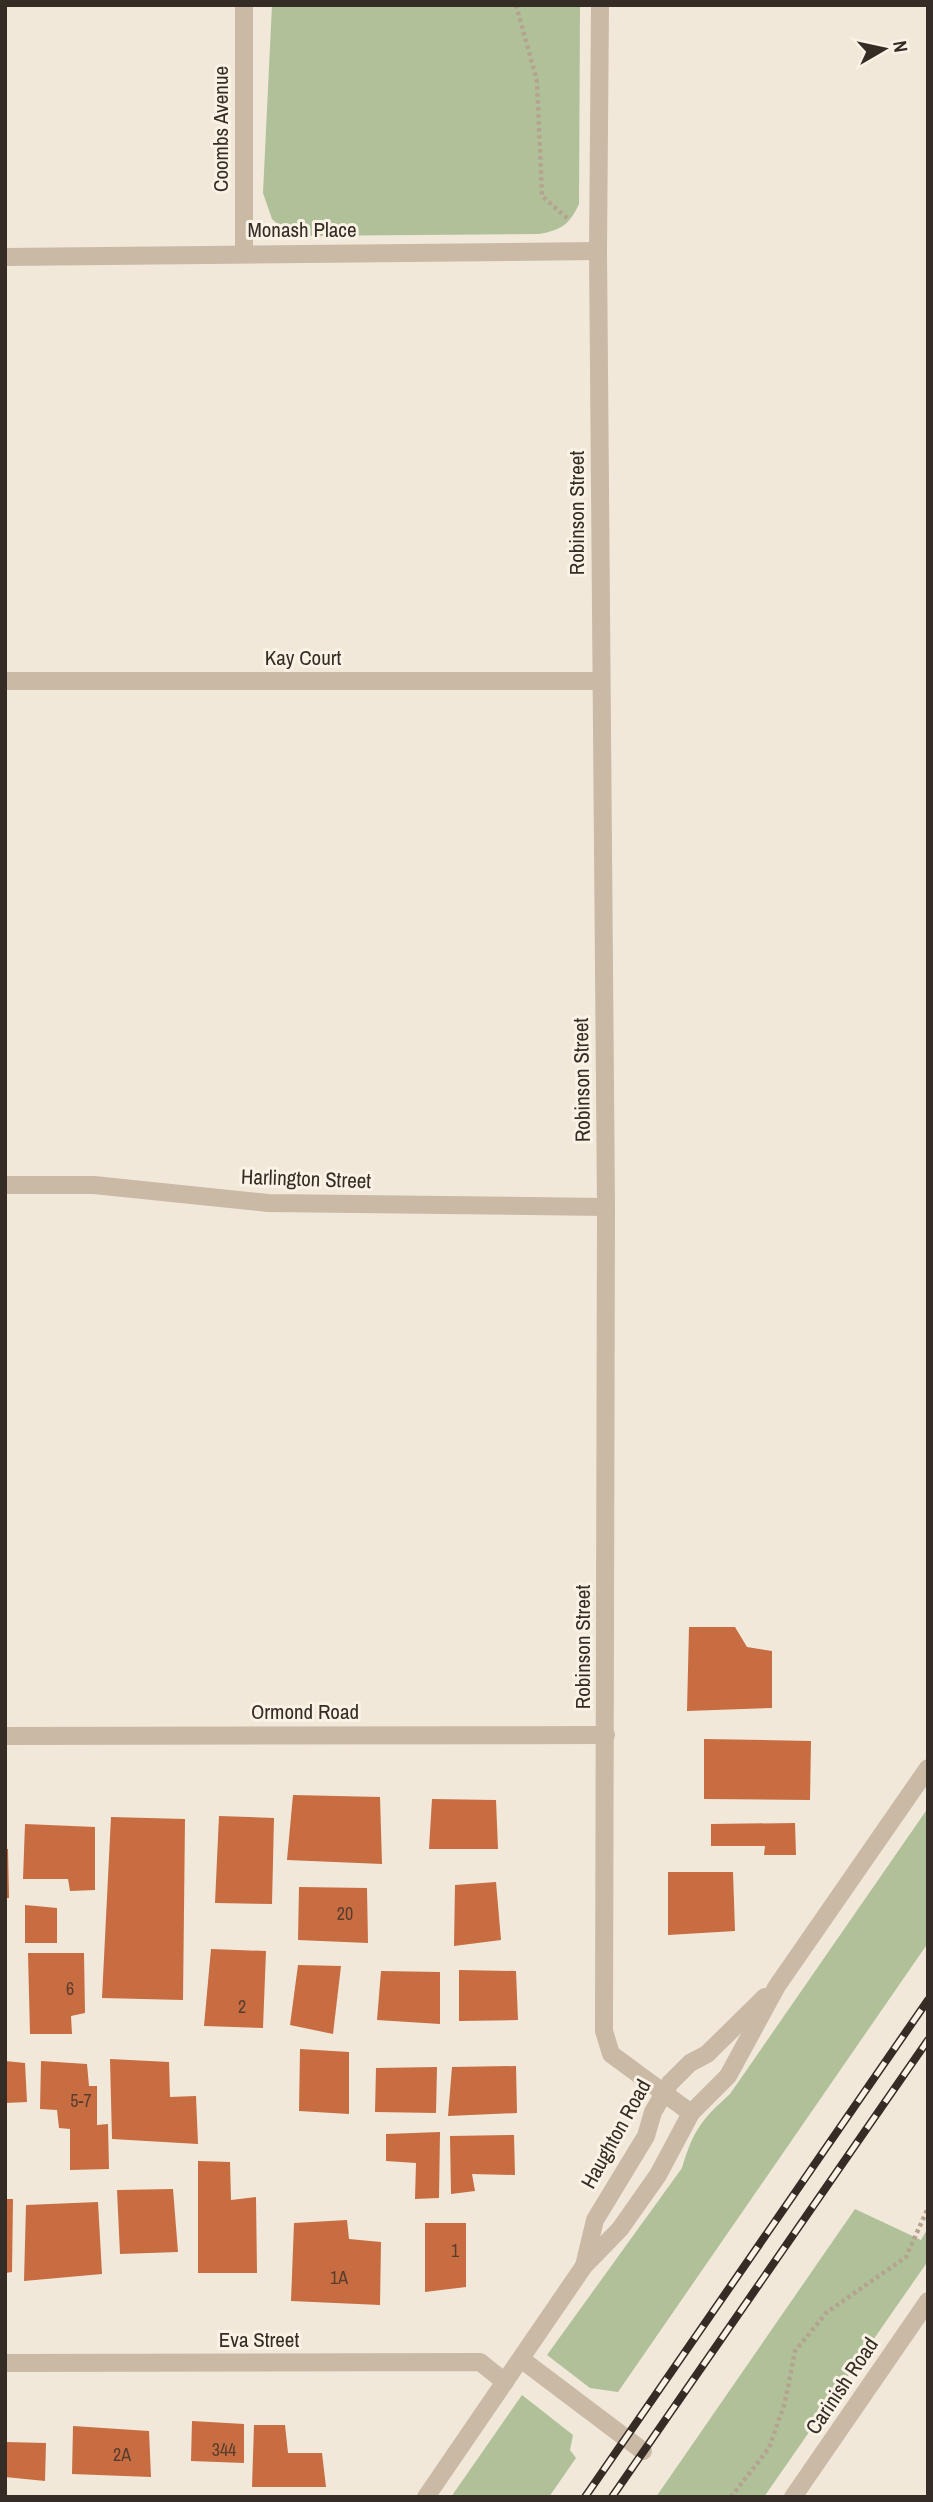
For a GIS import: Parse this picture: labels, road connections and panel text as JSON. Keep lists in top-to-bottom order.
{
  "streets": {
    "street": [
      "Coombs Avenue",
      "Monash Place",
      "Robinson Street",
      "Kay Court",
      "Harlington Street",
      "Ormond Road",
      "Haughton Road",
      "Eva Street",
      "Carinish Road"
    ]
  },
  "crossings": [
    ["Coombs Avenue", "Monash Place"],
    ["Monash Place", "Robinson Street"],
    ["Robinson Street", "Kay Court"],
    ["Robinson Street", "Harlington Street"],
    ["Robinson Street", "Ormond Road"],
    ["Robinson Street", "Haughton Road"],
    ["Haughton Road", "Eva Street"]
  ],
  "house_numbers": [
    "20",
    "6",
    "2",
    "5-7",
    "1",
    "1A",
    "344",
    "2A"
  ],
  "north": "right"
}
